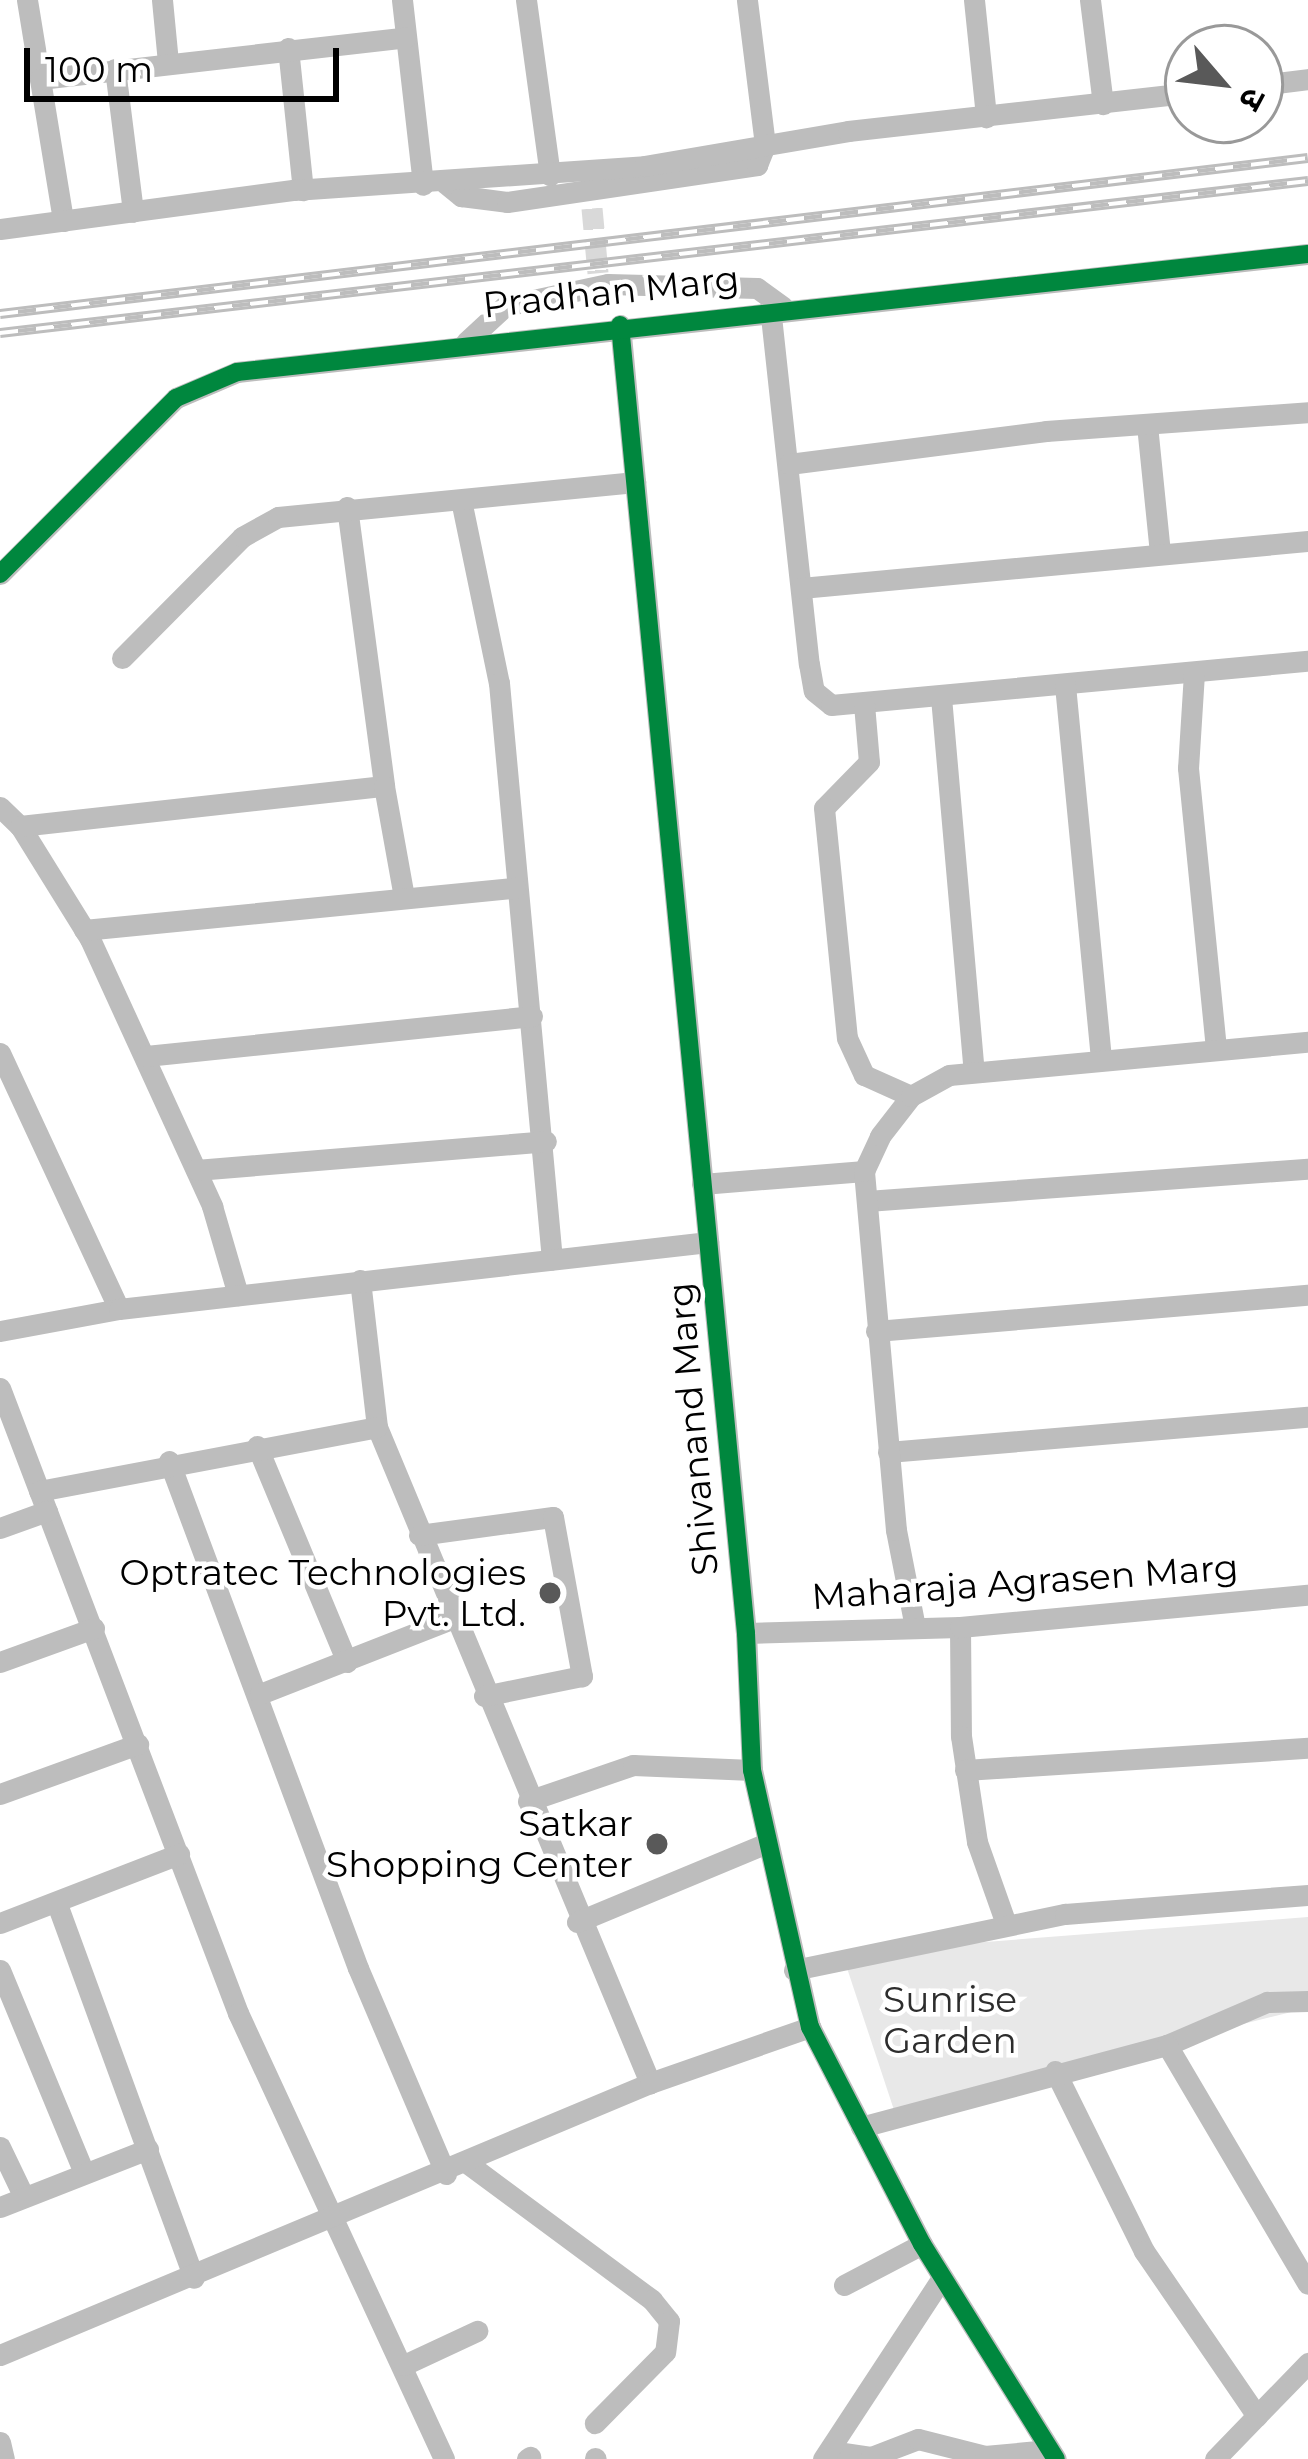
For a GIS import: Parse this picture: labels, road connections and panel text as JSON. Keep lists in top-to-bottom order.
{
  "streets": {
    "street": ["Pradhan Marg", "Shivanand Marg", "Maharaja Agrasen Marg"]
  },
  "crossings": [
    ["Pradhan Marg", "Shivanand Marg"],
    ["Shivanand Marg", "Maharaja Agrasen Marg"]
  ],
  "parks": ["Sunrise Garden"],
  "places": ["Optratec Technologies Pvt. Ltd.", "Satkar Shopping Center"],
  "scale_bar": "100 m",
  "north": "bottom right"
}
